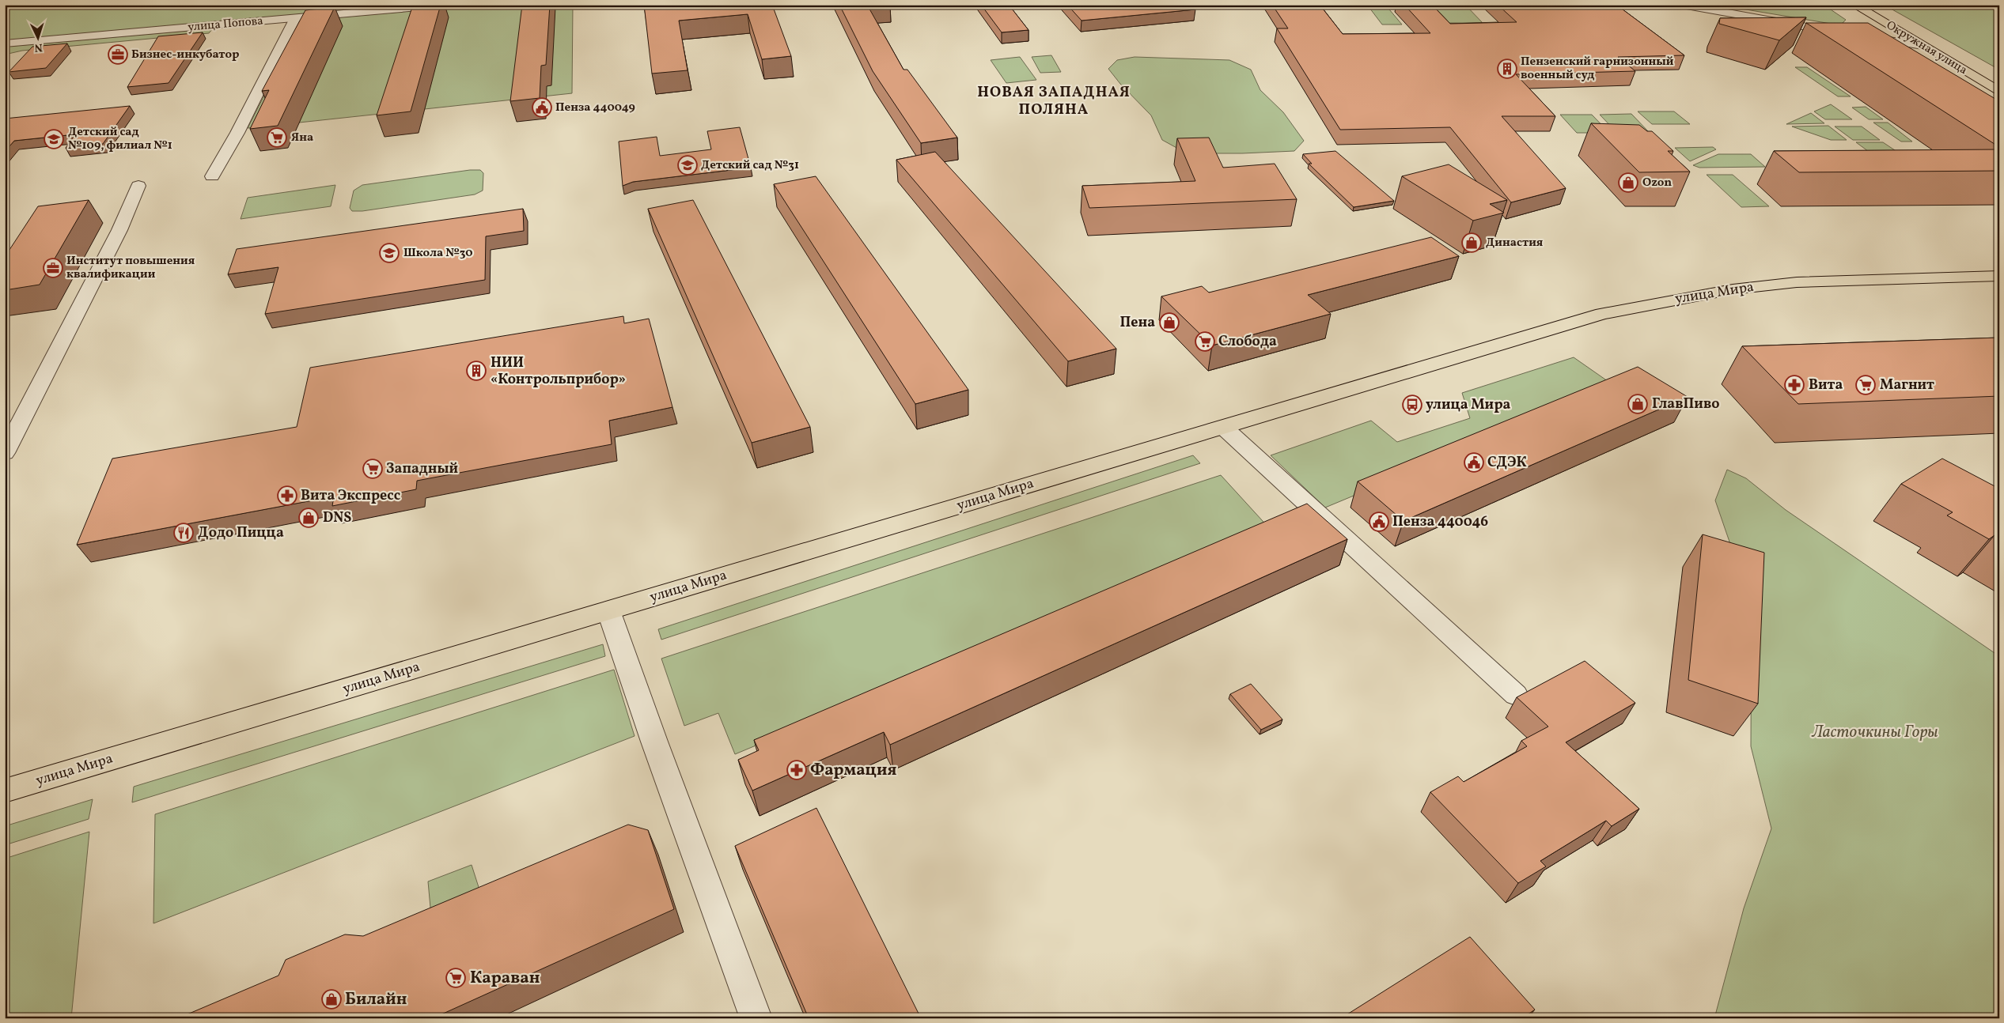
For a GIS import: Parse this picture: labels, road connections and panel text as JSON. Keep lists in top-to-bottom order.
{
  "streets": {
    "main road": ["Окружная улица", "улица Мира"],
    "street": ["улица Попова"]
  },
  "districts": ["НОВАЯ ЗАПАДНАЯ ПОЛЯНА"],
  "parks": ["Ласточкины Горы"],
  "places": {
    "office": ["Бизнес-инкубатор", "Институт повышения квалификации"],
    "building": ["Пензенский гарнизонный военный суд", "НИИ «Контрольприбор»"],
    "public building": ["Пенза 440049", "СДЭК", "Пенза 440046"],
    "supermarket": [
      "Яна",
      "Слобода",
      "Магнит",
      "Западный",
      "Караван"
    ],
    "school or university": ["Детский сад №109, филиал №1", "Детский сад №31", "Школа №30"],
    "shop": [
      "Ozon",
      "Династия",
      "Пена",
      "ГлавПиво",
      "DNS",
      "Билайн"
    ],
    "pharmacy": ["Вита", "Вита Экспресс", "Фармация"],
    "bus stop": ["улица Мира"],
    "restaurant": ["Додо Пицца"]
  },
  "north": "bottom"
}
